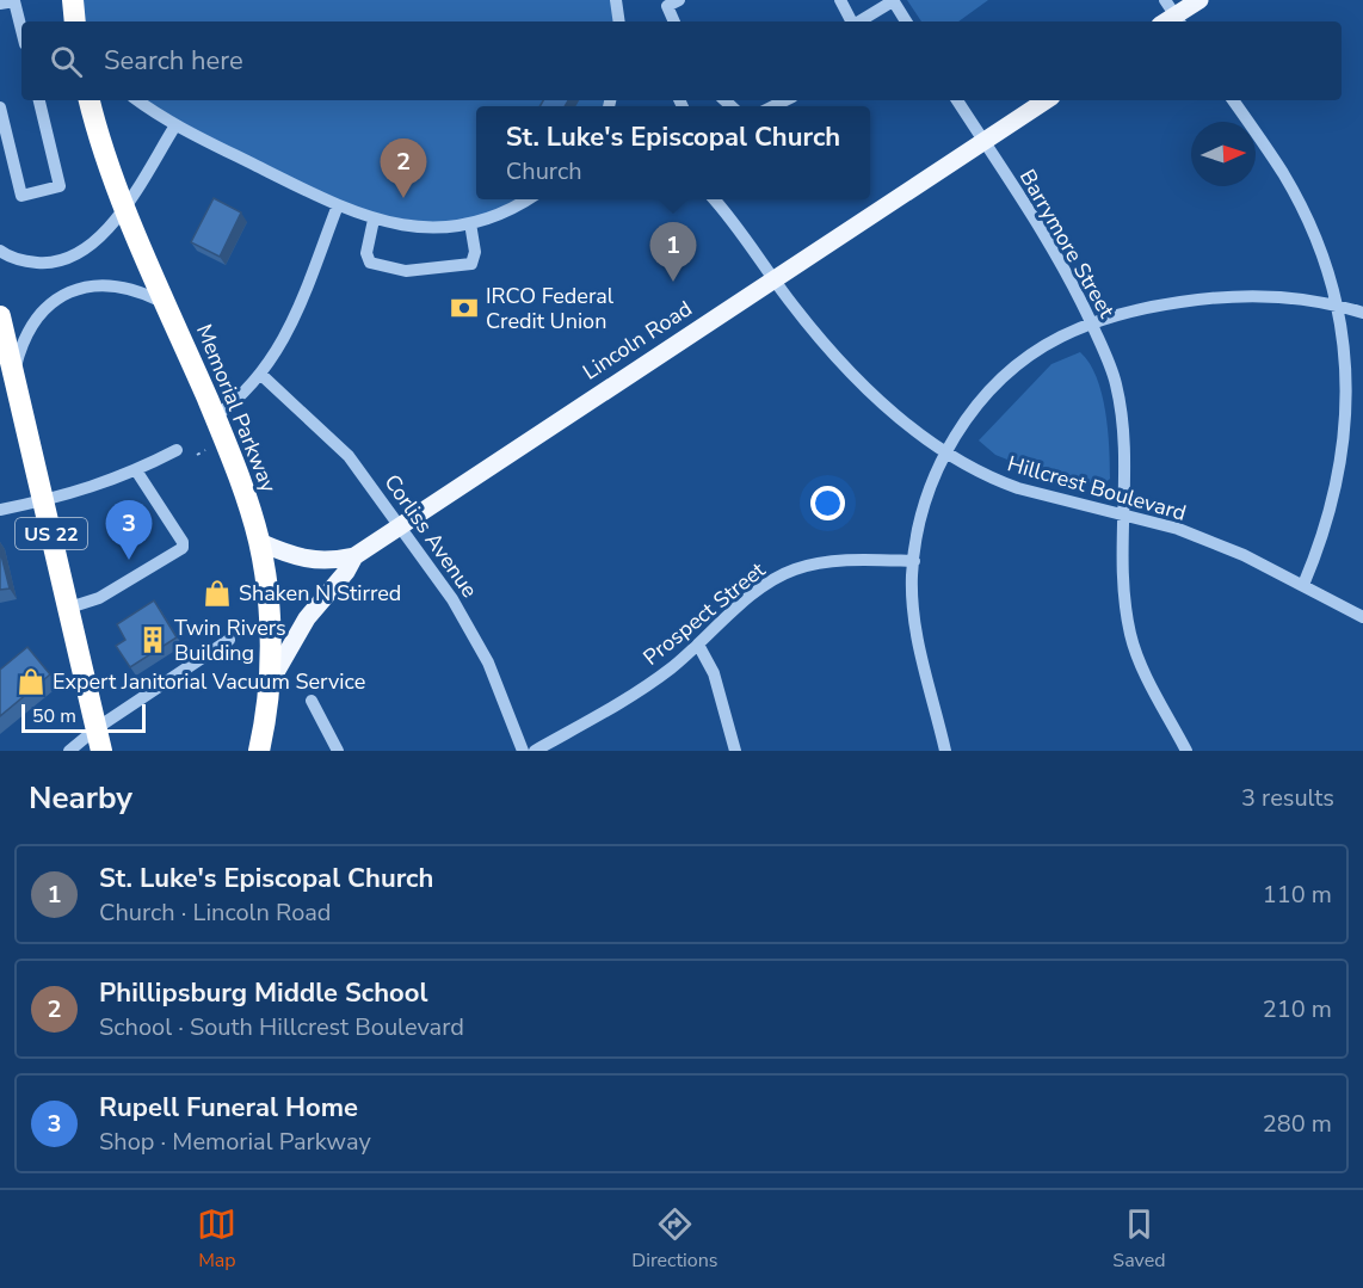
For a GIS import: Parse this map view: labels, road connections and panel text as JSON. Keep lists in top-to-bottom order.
{
  "streets": {
    "highway": ["Memorial Parkway", "US 22"],
    "main road": ["Lincoln Road"],
    "street": [
      "Barrymore Street",
      "Hillcrest Boulevard",
      "Corliss Avenue",
      "Prospect Street"
    ]
  },
  "crossings": [
    ["Barrymore Street", "Lincoln Road"],
    ["Barrymore Street", "Hillcrest Boulevard"],
    ["Lincoln Road", "Memorial Parkway"],
    ["Lincoln Road", "Hillcrest Boulevard"],
    ["Lincoln Road", "Corliss Avenue"]
  ],
  "places": {
    "bank": ["IRCO Federal Credit Union"],
    "shop": ["Shaken N Stirred", "Expert Janitorial Vacuum Service"],
    "building": ["Twin Rivers Building"]
  },
  "scale_bar": "50 m",
  "north": "right",
  "page": {
    "search": "Search here",
    "popup": ["St. Luke's Episcopal Church", "Church"],
    "pins": ["2", "1", "3"],
    "scale": "50 m",
    "heading": ["Nearby", "3 results"],
    "list": [
      {
        "mark": "1",
        "name": "St. Luke's Episcopal Church",
        "note": "Church · Lincoln Road",
        "value": "110 m"
      },
      {
        "mark": "2",
        "name": "Phillipsburg Middle School",
        "note": "School · South Hillcrest Boulevard",
        "value": "210 m"
      },
      {
        "mark": "3",
        "name": "Rupell Funeral Home",
        "note": "Shop · Memorial Parkway",
        "value": "280 m"
      }
    ],
    "nav": ["Map", "Directions", "Saved"]
  }
}
